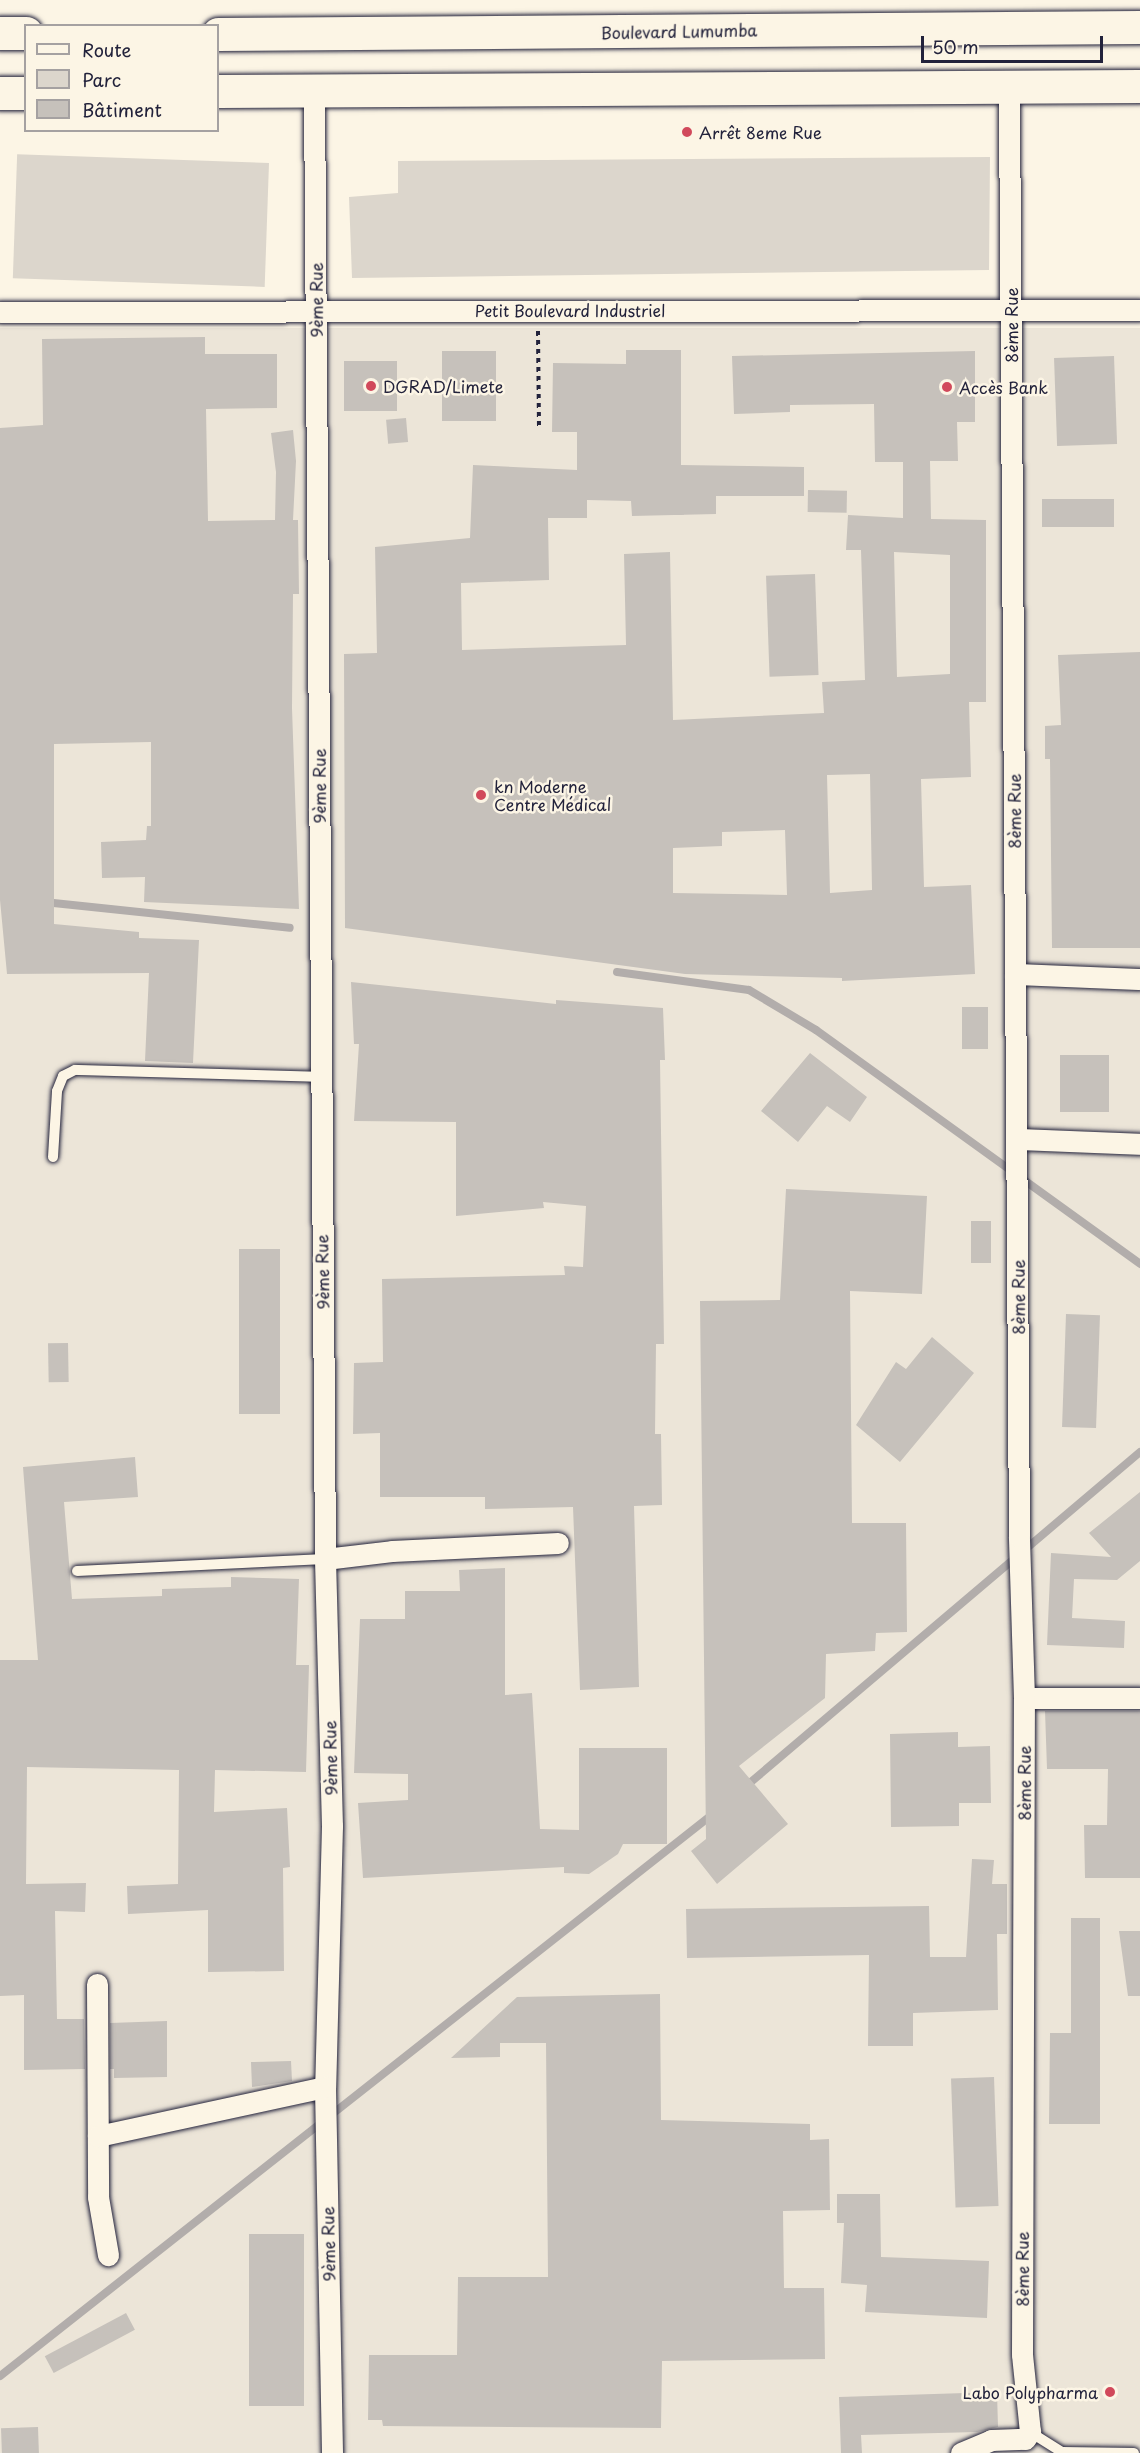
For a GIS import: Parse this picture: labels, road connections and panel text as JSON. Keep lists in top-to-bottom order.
{
  "streets": {
    "highway": ["Boulevard Lumumba"],
    "street": ["9ème Rue", "Petit Boulevard Industriel", "8ème Rue"]
  },
  "crossings": [
    ["9ème Rue", "Petit Boulevard Industriel"],
    ["Petit Boulevard Industriel", "8ème Rue"]
  ],
  "places": [
    "Arrêt 8eme Rue",
    "DGRAD/Limete",
    "Accès Bank",
    "kn Moderne Centre Médical",
    "Labo Polypharma"
  ],
  "legend": ["Route", "Parc", "Bâtiment"],
  "scale_bar": "50 m"
}
